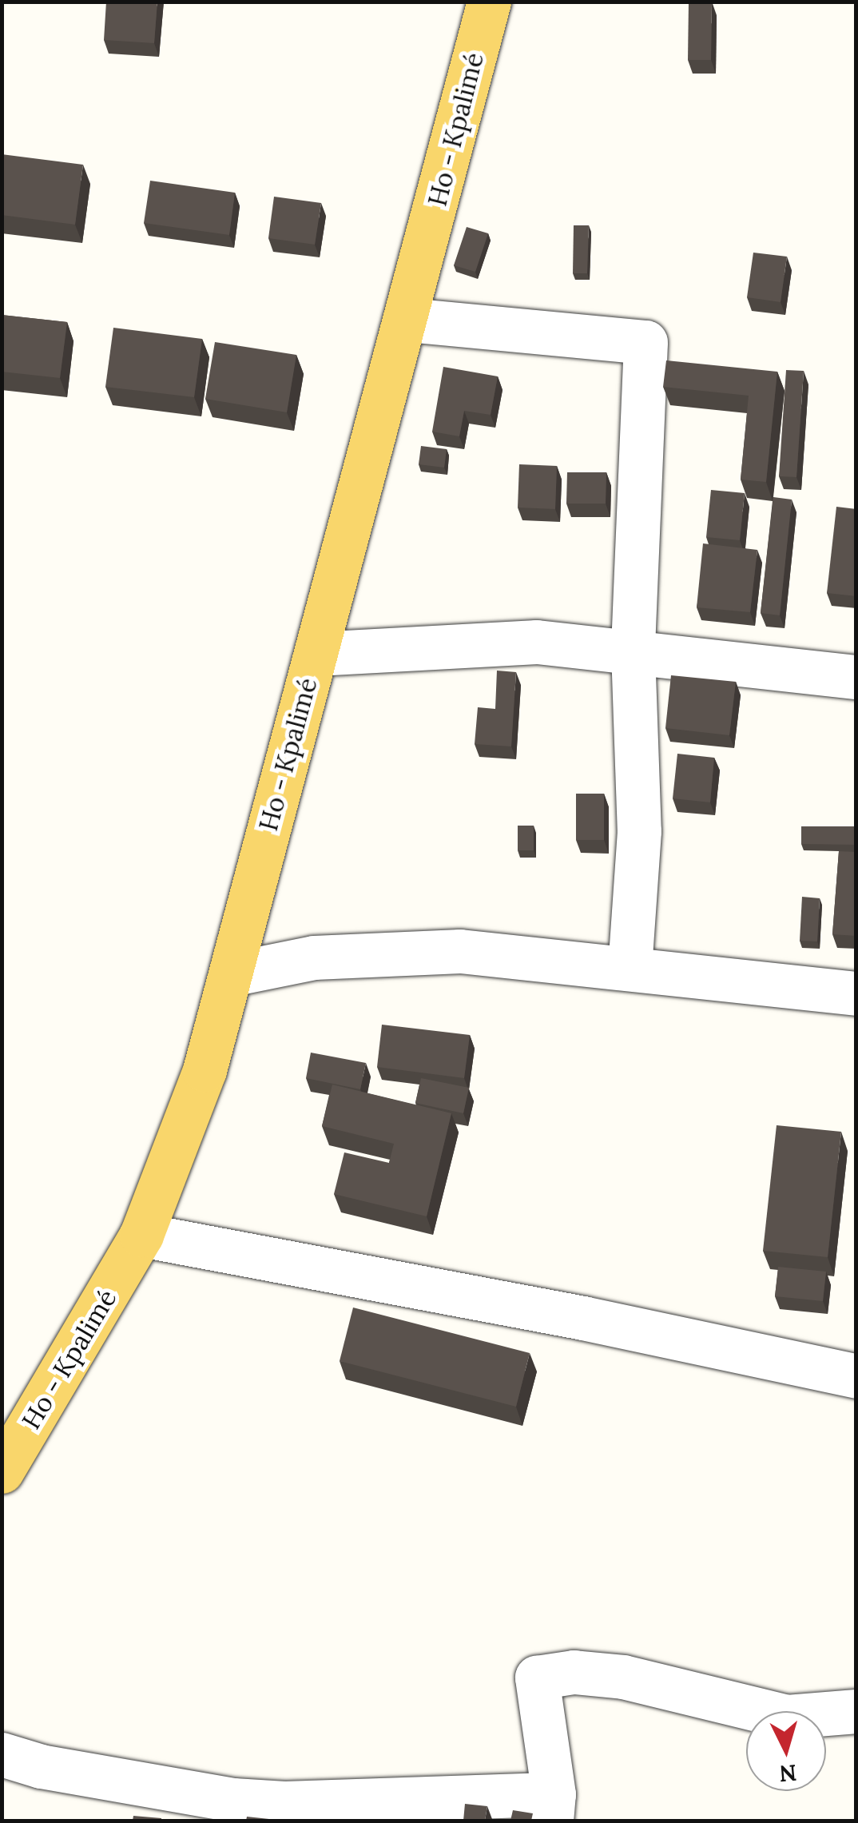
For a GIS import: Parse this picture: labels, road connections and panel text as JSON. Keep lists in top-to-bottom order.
{
  "streets": {
    "main road": ["Ho - Kpalimé"]
  },
  "north": "bottom"
}
